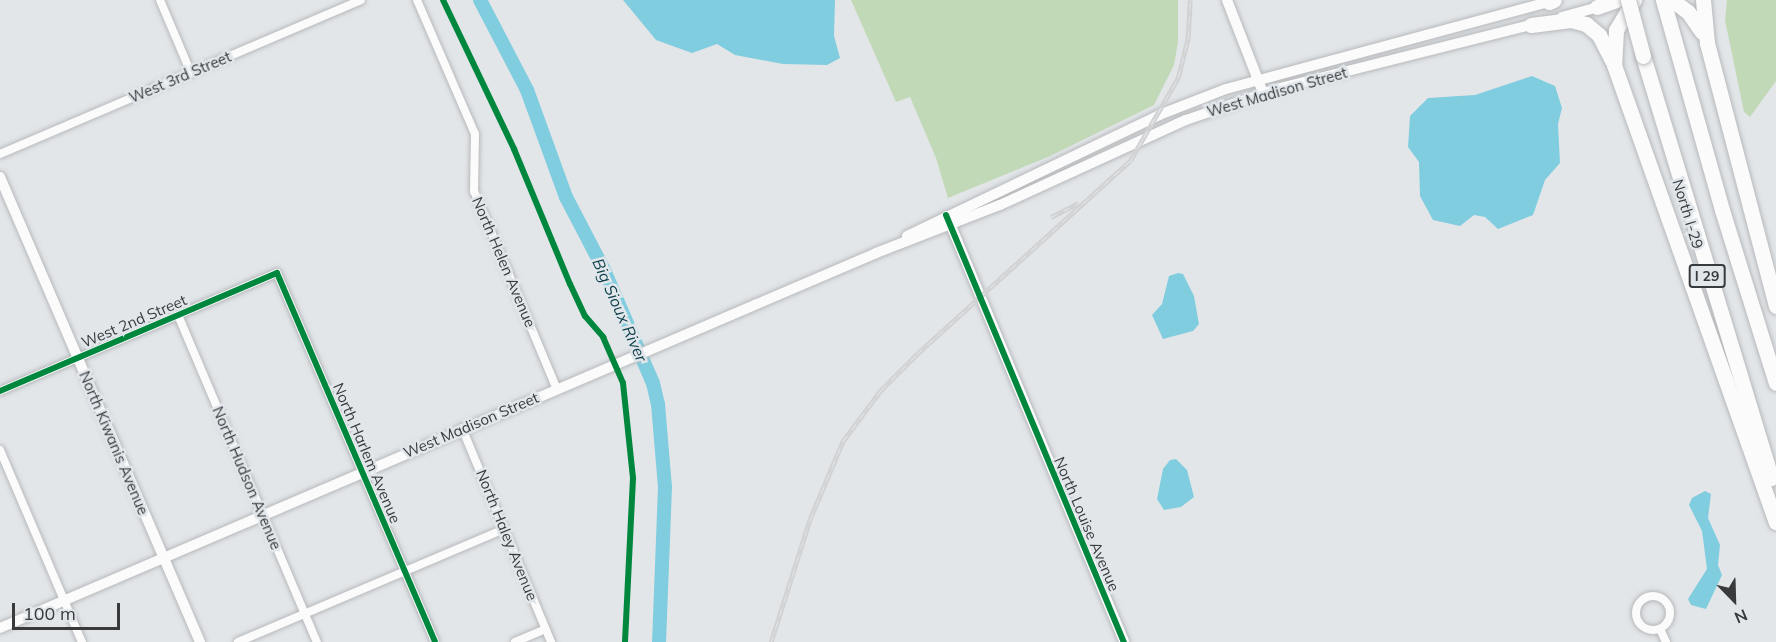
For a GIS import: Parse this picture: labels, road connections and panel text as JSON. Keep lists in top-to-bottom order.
{
  "streets": {
    "highway": ["North I-29", "I 29"],
    "main road": ["West Madison Street", "North Kiwanis Avenue", "North Louise Avenue"],
    "street": [
      "West 3rd Street",
      "North Helen Avenue",
      "West 2nd Street",
      "North Harlem Avenue",
      "North Hudson Avenue",
      "North Haley Avenue"
    ]
  },
  "crossings": [
    ["West Madison Street", "North I-29"],
    ["West Madison Street", "North Helen Avenue"],
    ["West Madison Street", "North Kiwanis Avenue"],
    ["West Madison Street", "North Harlem Avenue"],
    ["West Madison Street", "North Hudson Avenue"],
    ["West Madison Street", "North Louise Avenue"],
    ["West Madison Street", "North Haley Avenue"],
    ["West 2nd Street", "North Kiwanis Avenue"],
    ["West 2nd Street", "North Harlem Avenue"],
    ["West 2nd Street", "North Hudson Avenue"]
  ],
  "water": ["Big Sioux River"],
  "scale_bar": "100 m",
  "north": "bottom right"
}
